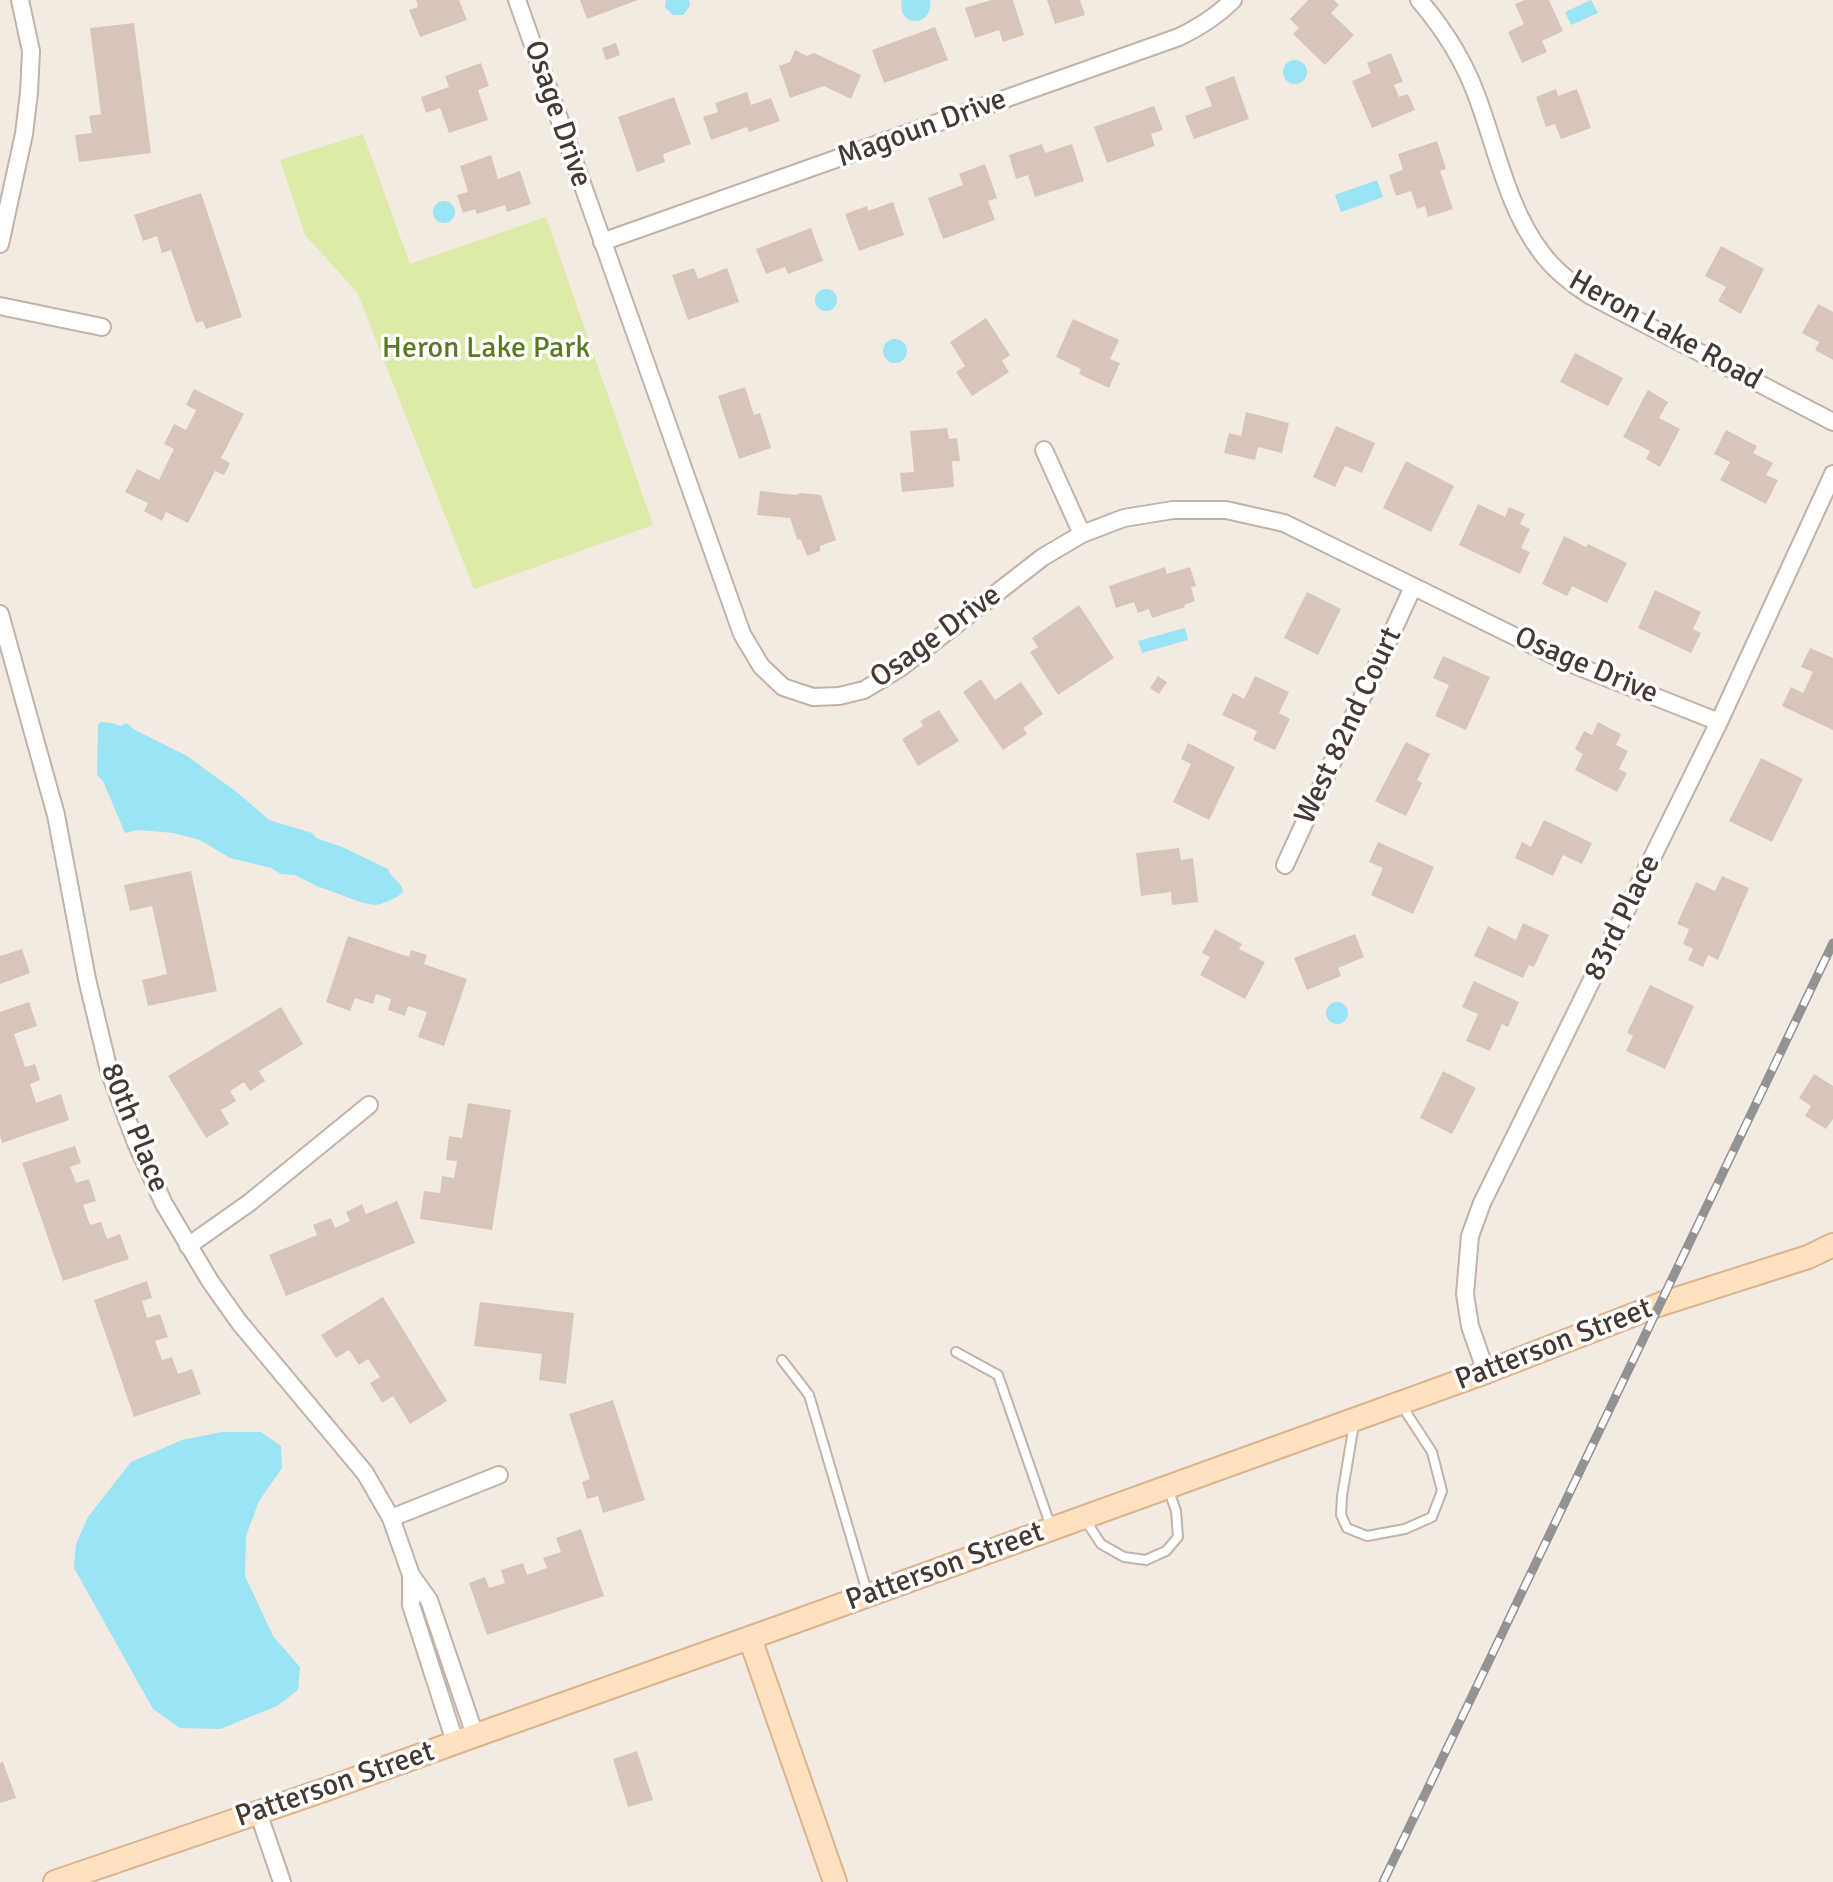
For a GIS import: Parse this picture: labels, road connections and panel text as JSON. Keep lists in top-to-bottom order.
{
  "streets": {
    "street": [
      "Osage Drive",
      "Magoun Drive",
      "Heron Lake Road",
      "West 82nd Court",
      "83rd Place",
      "80th Place",
      "Patterson Street"
    ]
  },
  "crossings": [
    ["Osage Drive", "Magoun Drive"],
    ["Osage Drive", "West 82nd Court"],
    ["Osage Drive", "83rd Place"],
    ["83rd Place", "Patterson Street"],
    ["80th Place", "Patterson Street"]
  ],
  "parks": ["Heron Lake Park"]
}
